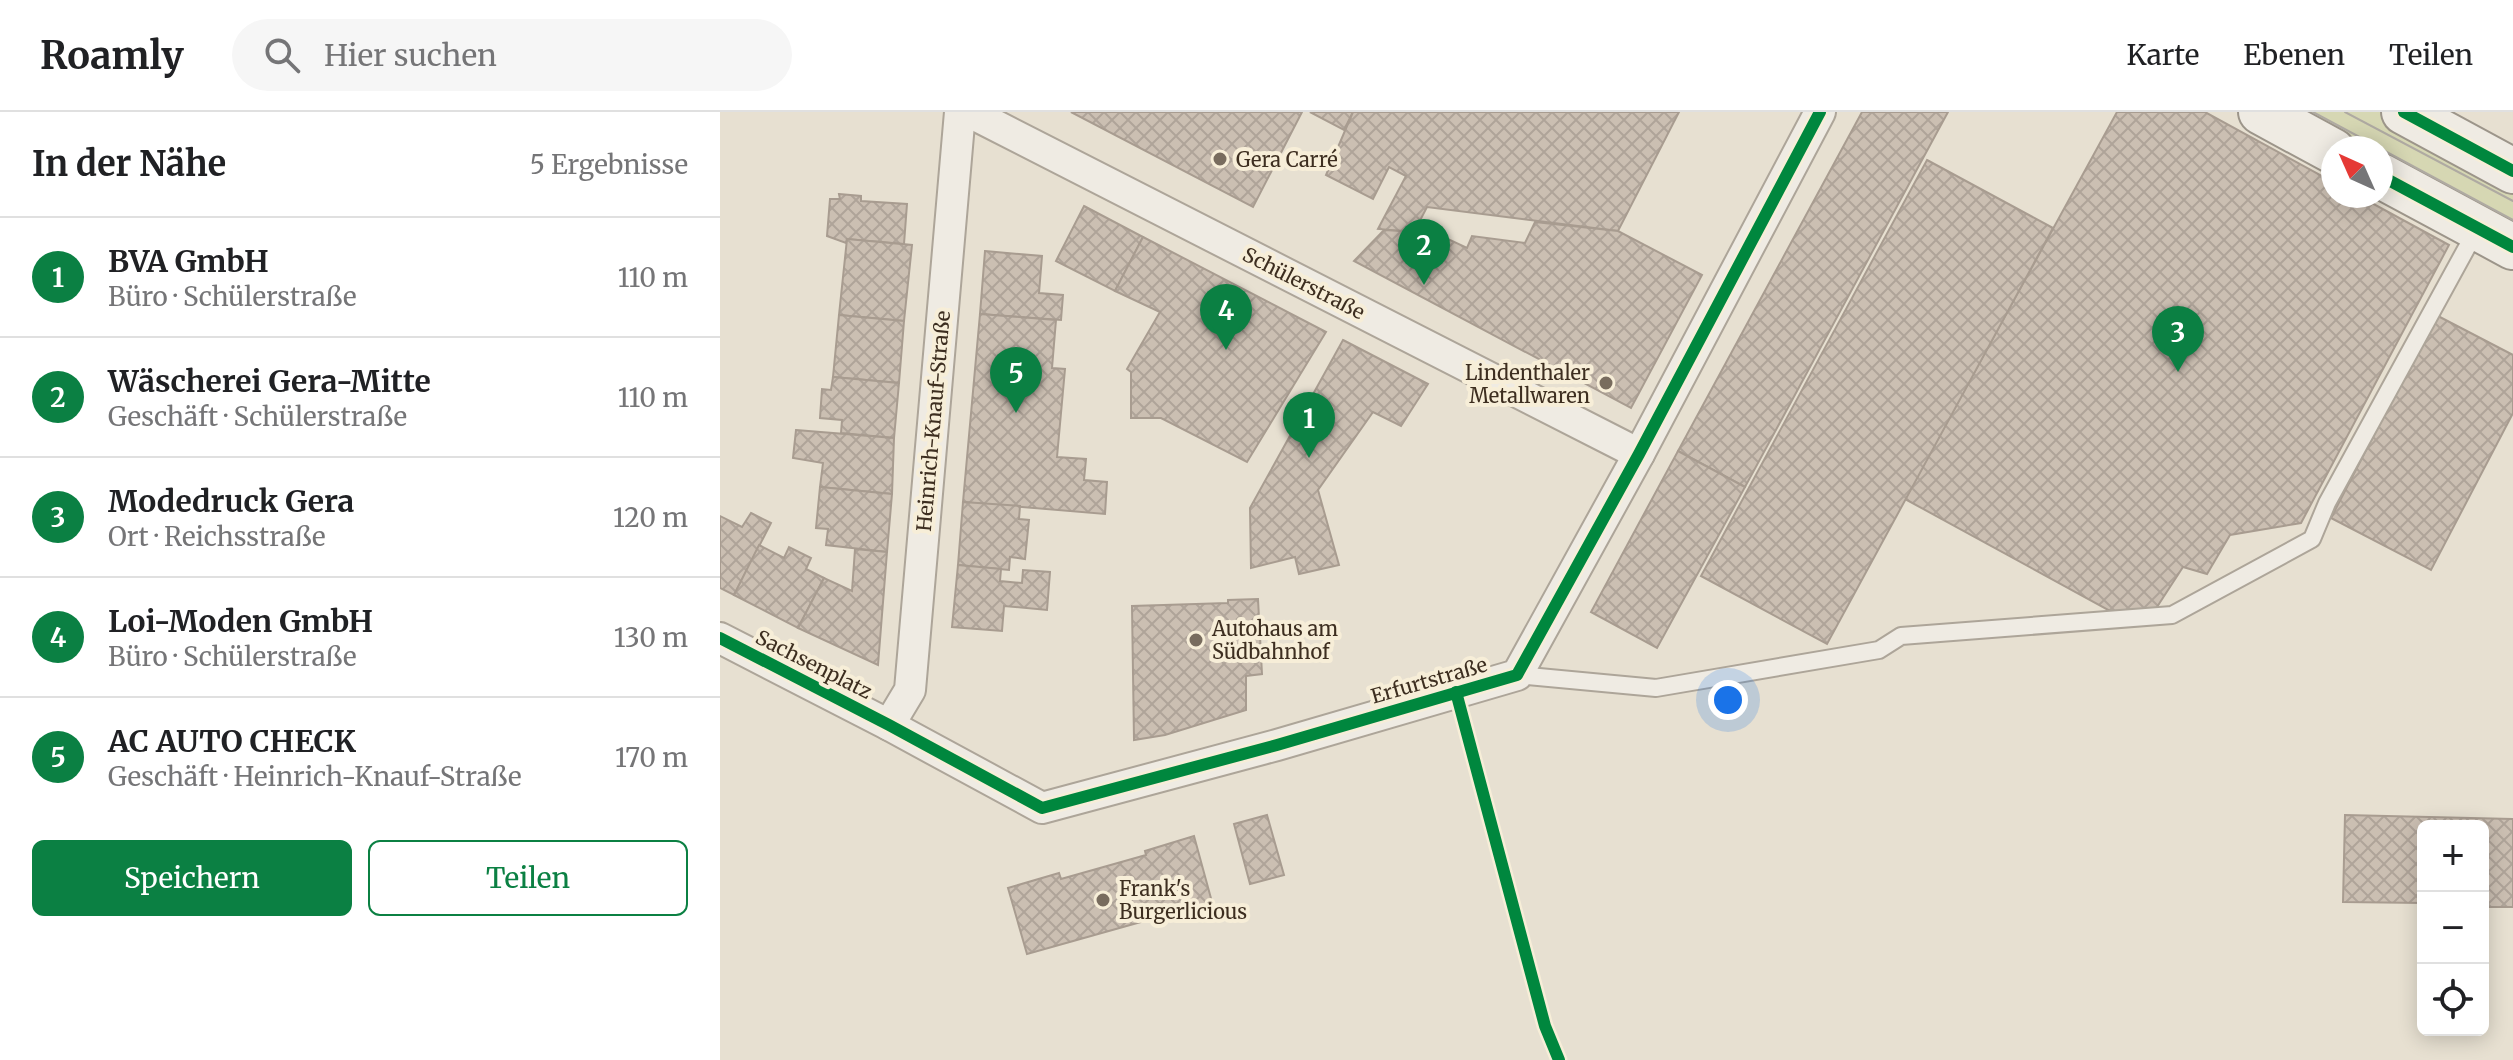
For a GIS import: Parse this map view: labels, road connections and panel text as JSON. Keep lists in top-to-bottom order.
{
  "streets": {
    "street": [
      "Schülerstraße",
      "Heinrich-Knauf-Straße",
      "Sachsenplatz",
      "Erfurtstraße"
    ]
  },
  "crossings": [
    ["Schülerstraße", "Erfurtstraße"],
    ["Heinrich-Knauf-Straße", "Sachsenplatz"],
    ["Heinrich-Knauf-Straße", "Erfurtstraße"],
    ["Sachsenplatz", "Erfurtstraße"]
  ],
  "places": [
    "Gera Carré",
    "Lindenthaler Metallwaren",
    "Autohaus am Südbahnhof",
    "Frank's Burgerlicious"
  ],
  "north": "top left",
  "page": {
    "header": "Roamly",
    "search": "Hier suchen",
    "nav": ["Karte", "Ebenen", "Teilen"],
    "heading": ["In der Nähe", "5 Ergebnisse"],
    "list": [
      {
        "mark": "1",
        "name": "BVA GmbH",
        "note": "Büro · Schülerstraße",
        "value": "110 m"
      },
      {
        "mark": "2",
        "name": "Wäscherei Gera-Mitte",
        "note": "Geschäft · Schülerstraße",
        "value": "110 m"
      },
      {
        "mark": "3",
        "name": "Modedruck Gera",
        "note": "Ort · Reichsstraße",
        "value": "120 m"
      },
      {
        "mark": "4",
        "name": "Loi-Moden GmbH",
        "note": "Büro · Schülerstraße",
        "value": "130 m"
      },
      {
        "mark": "5",
        "name": "AC AUTO CHECK",
        "note": "Geschäft · Heinrich-Knauf-Straße",
        "value": "170 m"
      }
    ],
    "pins": [
      "2",
      "4",
      "3",
      "5",
      "1"
    ],
    "buttons": ["Speichern", "Teilen"],
    "map_buttons": ["+", "−"]
  }
}
